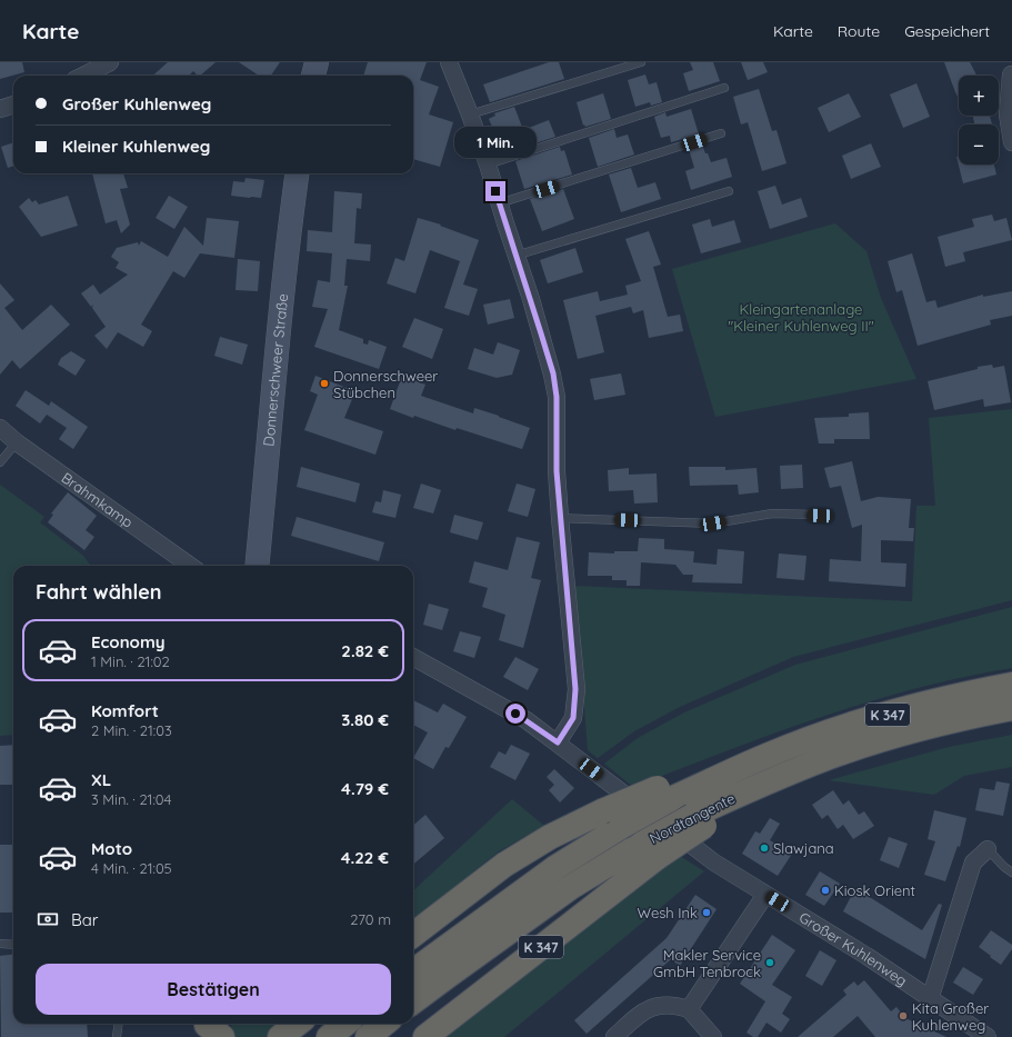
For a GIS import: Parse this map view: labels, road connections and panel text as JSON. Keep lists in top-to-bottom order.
{
  "streets": {
    "highway": ["K 347", "Nordtangente"],
    "main road": ["Donnerschweer Straße"],
    "street": ["Brahmkamp", "Großer Kuhlenweg"]
  },
  "crossings": [
    ["K 347", "Nordtangente"]
  ],
  "parks": ["Kleingartenanlage \"Kleiner Kuhlenweg II\""],
  "places": [
    "Donnerschweer Stübchen",
    "Slawjana",
    "Kiosk Orient",
    "Wesh Ink",
    "Makler Service GmbH Tenbrock",
    "Kita Großer Kuhlenweg"
  ],
  "page": {
    "header": "Karte",
    "nav": ["Karte", "Route", "Gespeichert"],
    "map_buttons": ["+", "−"],
    "banner": ["Großer Kuhlenweg", "Kleiner Kuhlenweg"],
    "bubble": "1 Min.",
    "heading": "Fahrt wählen",
    "list": [
      {
        "name": "Economy",
        "note": "1 Min. · 21:02",
        "value": "2.82 €"
      },
      {
        "name": "Komfort",
        "note": "2 Min. · 21:03",
        "value": "3.80 €"
      },
      {
        "name": "XL",
        "note": "3 Min. · 21:04",
        "value": "4.79 €"
      },
      {
        "name": "Moto",
        "note": "4 Min. · 21:05",
        "value": "4.22 €"
      }
    ],
    "pay": ["Bar", "270 m"],
    "buttons": "Bestätigen"
  }
}
